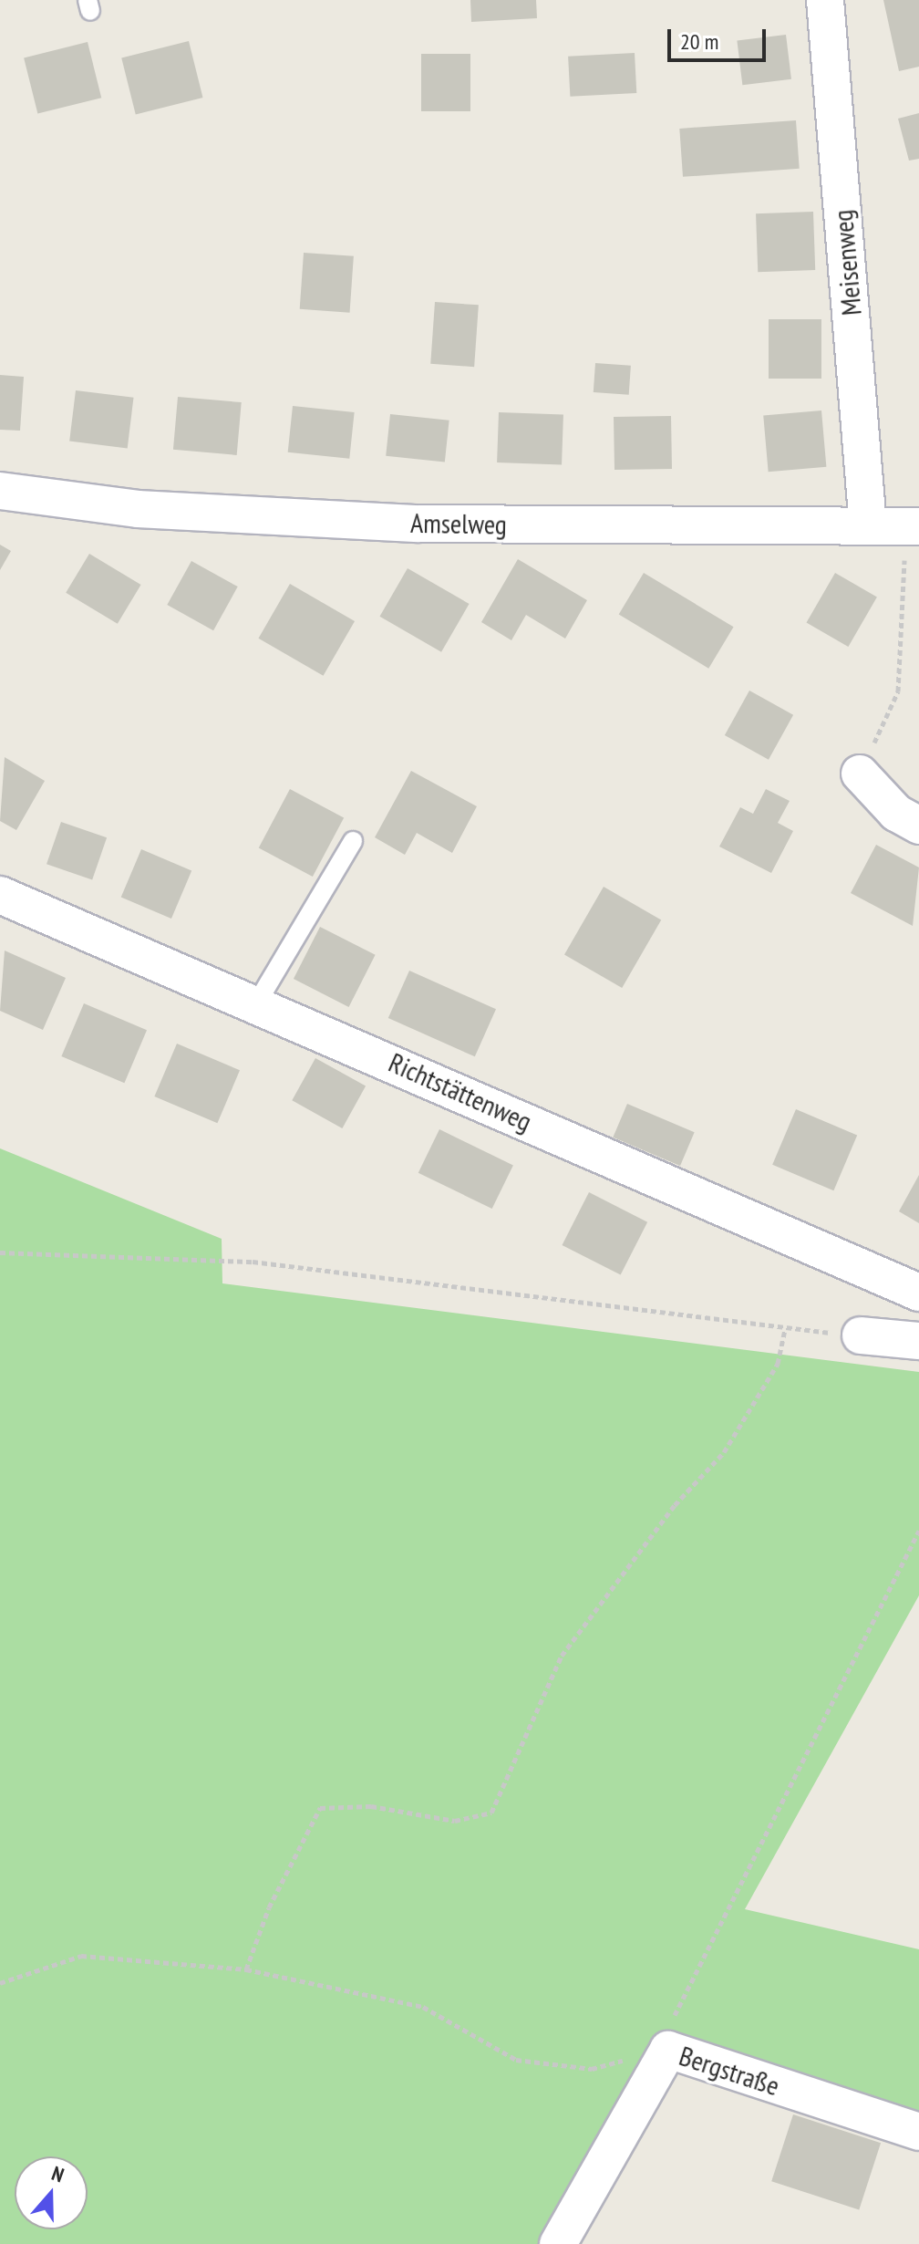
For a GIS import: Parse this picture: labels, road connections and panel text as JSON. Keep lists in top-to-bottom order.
{
  "streets": {
    "street": [
      "Meisenweg",
      "Amselweg",
      "Richtstättenweg",
      "Bergstraße"
    ]
  },
  "crossings": [
    ["Meisenweg", "Amselweg"]
  ],
  "scale_bar": "20 m",
  "north": "top"
}
